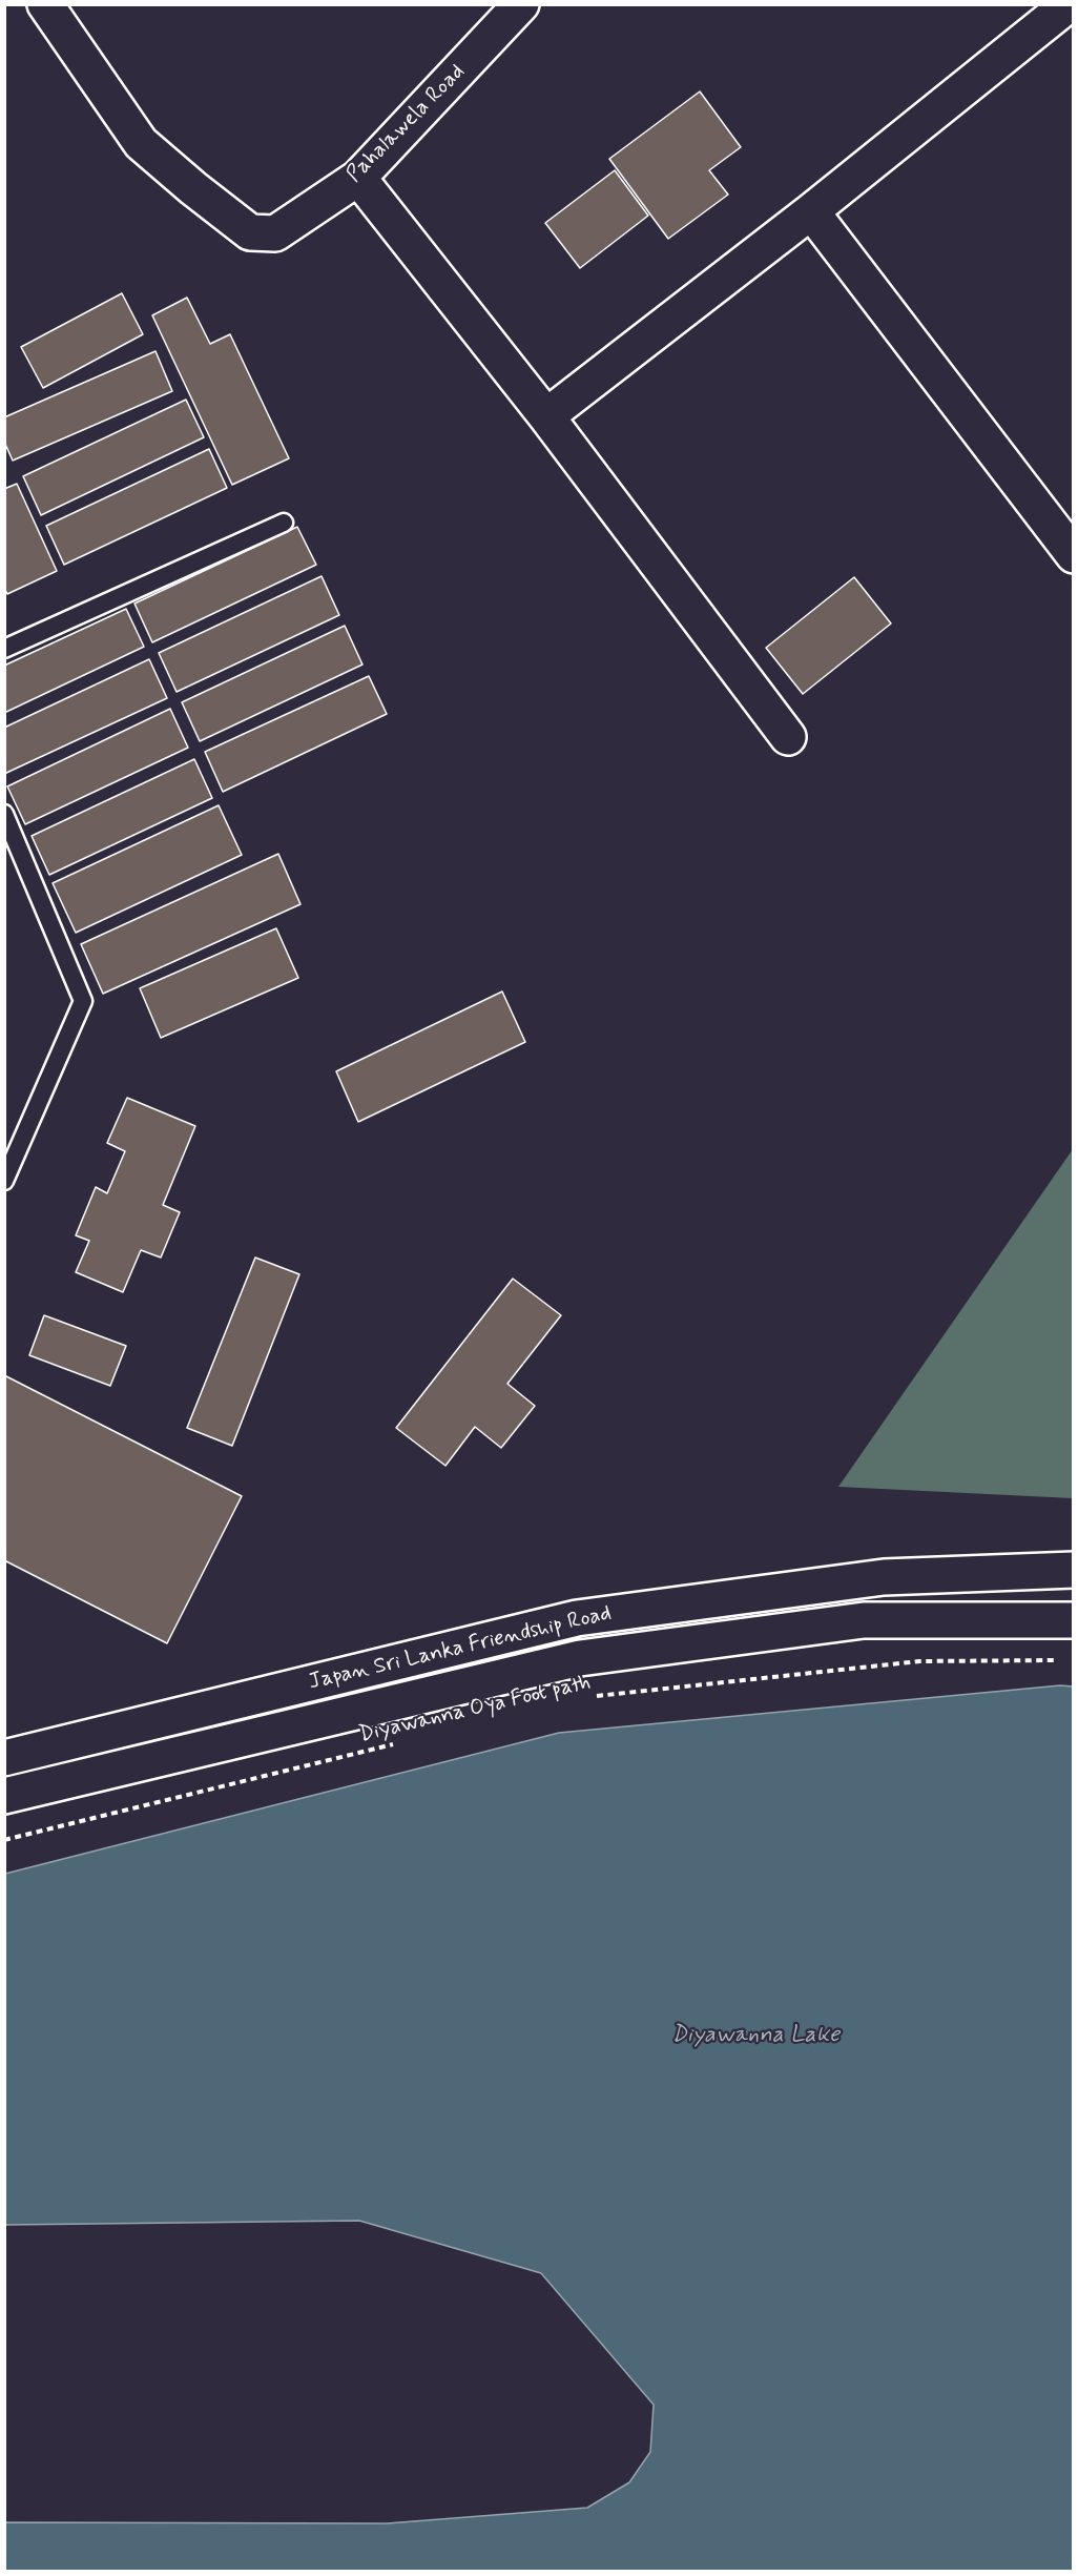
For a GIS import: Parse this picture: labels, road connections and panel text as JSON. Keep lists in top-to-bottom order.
{
  "streets": {
    "street": ["Pahalawela Road", "Japan Sri Lanka Friendship Road"],
    "path": ["Diyawanna Oya Foot path"]
  },
  "water": ["Diyawanna Lake"]
}
